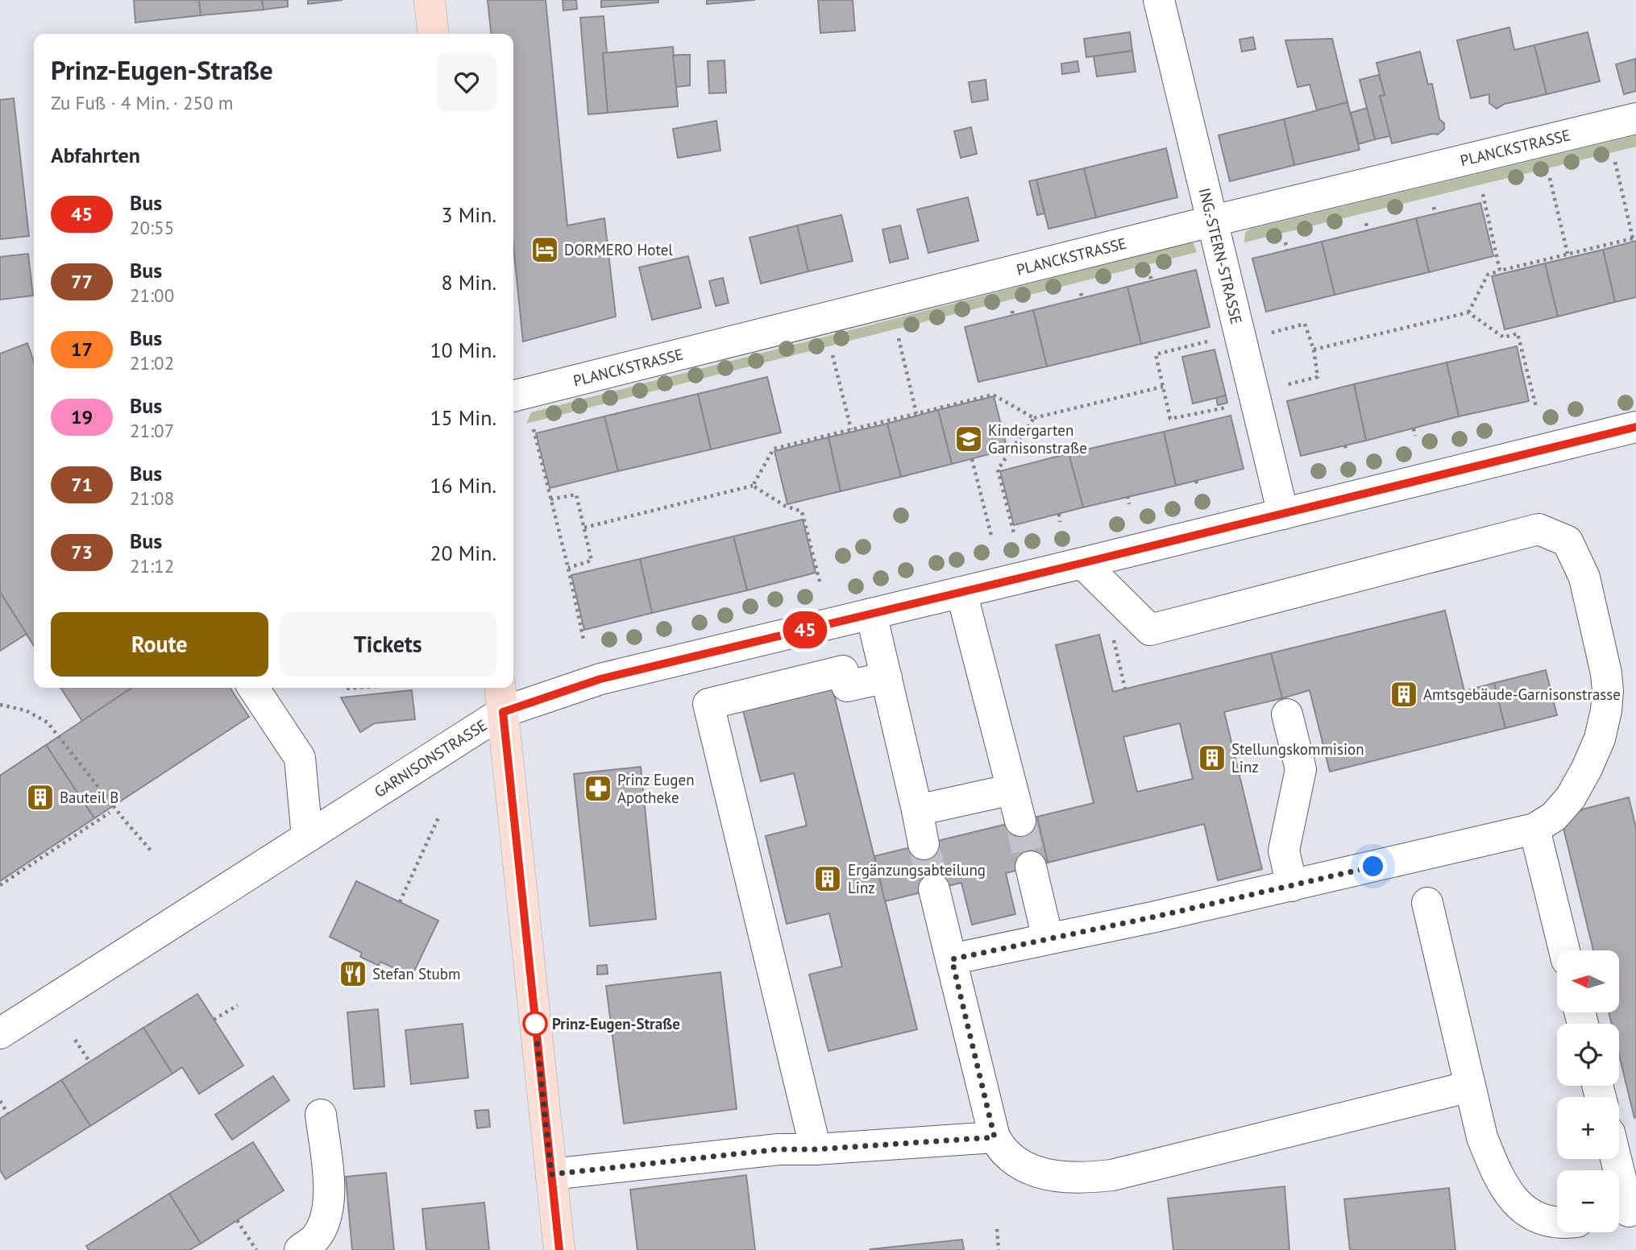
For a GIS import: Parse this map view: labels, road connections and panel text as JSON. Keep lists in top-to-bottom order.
{
  "streets": {
    "street": ["PLANCKSTRASSE", "ING.-STERN-STRASSE", "GARNISONSTRASSE"]
  },
  "crossings": [
    ["PLANCKSTRASSE", "ING.-STERN-STRASSE"],
    ["ING.-STERN-STRASSE", "GARNISONSTRASSE"]
  ],
  "places": {
    "hotel": ["DORMERO Hotel"],
    "school or university": ["Kindergarten Garnisonstraße"],
    "building": [
      "Amtsgebäude-Garnisonstrasse",
      "Stellungskommision Linz",
      "Bauteil B",
      "Ergänzungsabteilung Linz"
    ],
    "pharmacy": ["Prinz Eugen Apotheke"],
    "restaurant": ["Stefan Stubm"],
    "other": ["Prinz-Eugen-Straße"]
  },
  "lines": ["bus line 45"],
  "north": "left",
  "page": {
    "on_map": "45",
    "heading": [
      ["Prinz-Eugen-Straße", "Zu Fuß · 4 Min. · 250 m"],
      "Abfahrten"
    ],
    "list": [
      {
        "mark": "45",
        "name": "Bus",
        "note": "20:55",
        "value": "3 Min."
      },
      {
        "mark": "77",
        "name": "Bus",
        "note": "21:00",
        "value": "8 Min."
      },
      {
        "mark": "17",
        "name": "Bus",
        "note": "21:02",
        "value": "10 Min."
      },
      {
        "mark": "19",
        "name": "Bus",
        "note": "21:07",
        "value": "15 Min."
      },
      {
        "mark": "71",
        "name": "Bus",
        "note": "21:08",
        "value": "16 Min."
      },
      {
        "mark": "73",
        "name": "Bus",
        "note": "21:12",
        "value": "20 Min."
      }
    ],
    "buttons": ["Route", "Tickets"],
    "map_buttons": ["+", "−"]
  }
}
